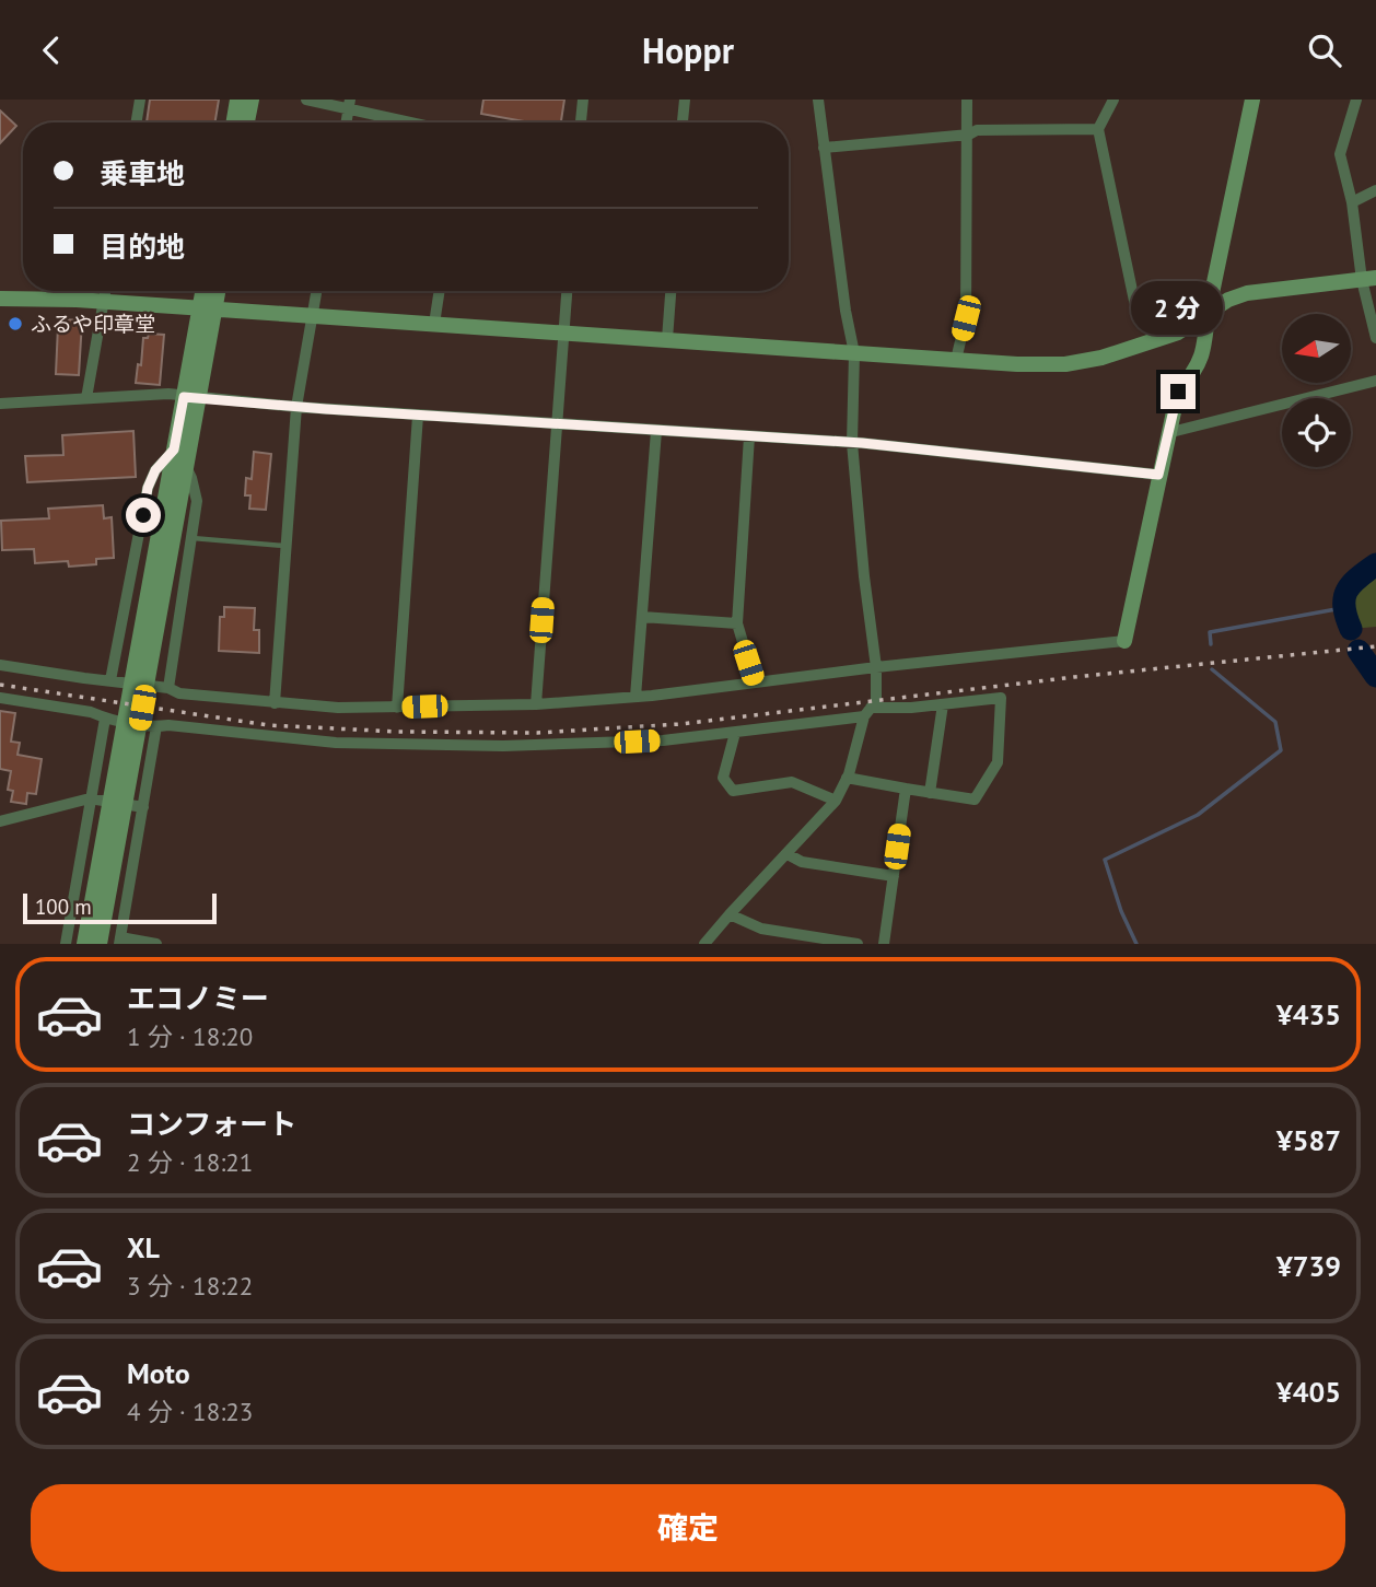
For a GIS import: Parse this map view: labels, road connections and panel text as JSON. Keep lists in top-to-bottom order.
{
  "places": ["ふるや印章堂"],
  "scale_bar": "100 m",
  "north": "left",
  "page": {
    "header": "Hoppr",
    "banner": ["乗車地", "目的地"],
    "bubble": "2 分",
    "scale": "100 m",
    "list": [
      {
        "name": "エコノミー",
        "note": "1 分 · 18:20",
        "value": "¥435"
      },
      {
        "name": "コンフォート",
        "note": "2 分 · 18:21",
        "value": "¥587"
      },
      {
        "name": "XL",
        "note": "3 分 · 18:22",
        "value": "¥739"
      },
      {
        "name": "Moto",
        "note": "4 分 · 18:23",
        "value": "¥405"
      }
    ],
    "buttons": "確定"
  }
}
